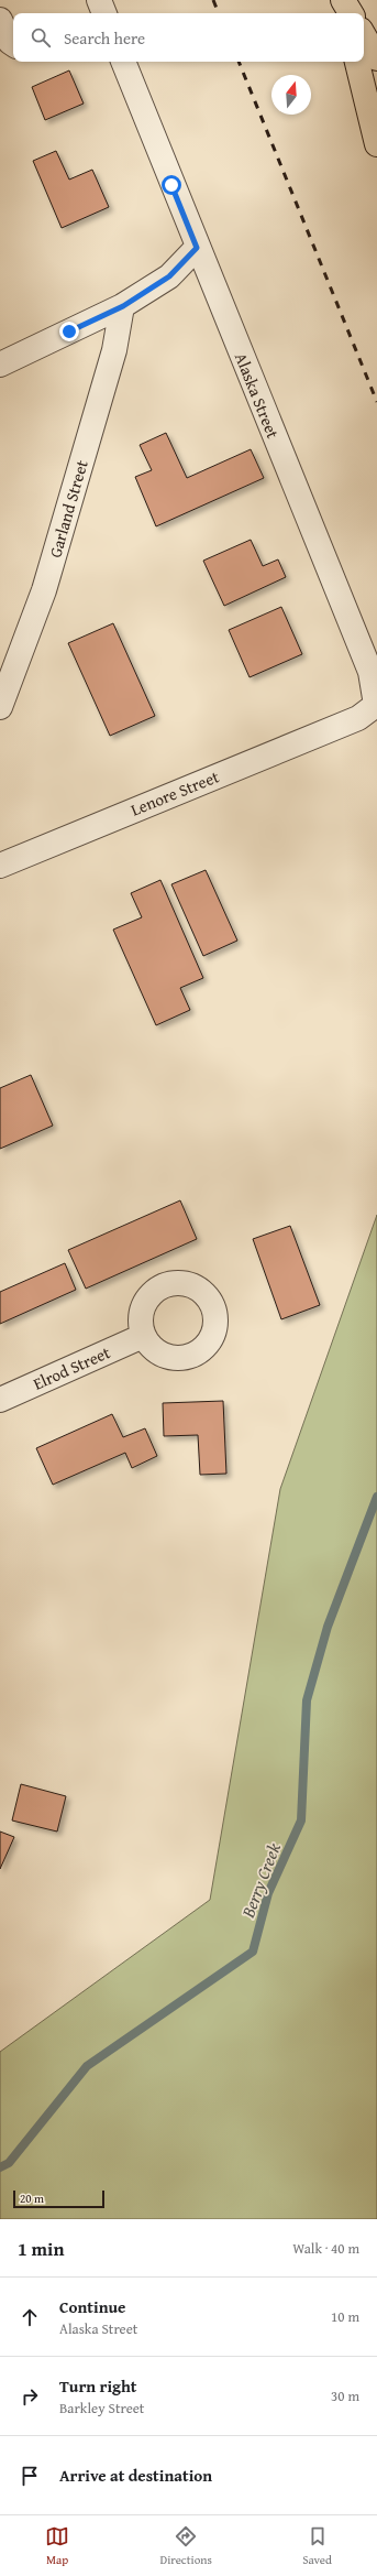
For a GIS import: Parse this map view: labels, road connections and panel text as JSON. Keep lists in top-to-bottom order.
{
  "streets": {
    "street": [
      "Alaska Street",
      "Garland Street",
      "Lenore Street",
      "Elrod Street"
    ]
  },
  "crossings": [
    ["Alaska Street", "Lenore Street"]
  ],
  "water": ["Berry Creek"],
  "scale_bar": "20 m",
  "north": "top",
  "page": {
    "search": "Search here",
    "scale": "20 m",
    "heading": ["1 min", "Walk · 40 m"],
    "list": [
      ["Continue", "Alaska Street", "10 m"],
      ["Turn right", "Barkley Street", "30 m"],
      "Arrive at destination"
    ],
    "nav": ["Map", "Directions", "Saved"]
  }
}
